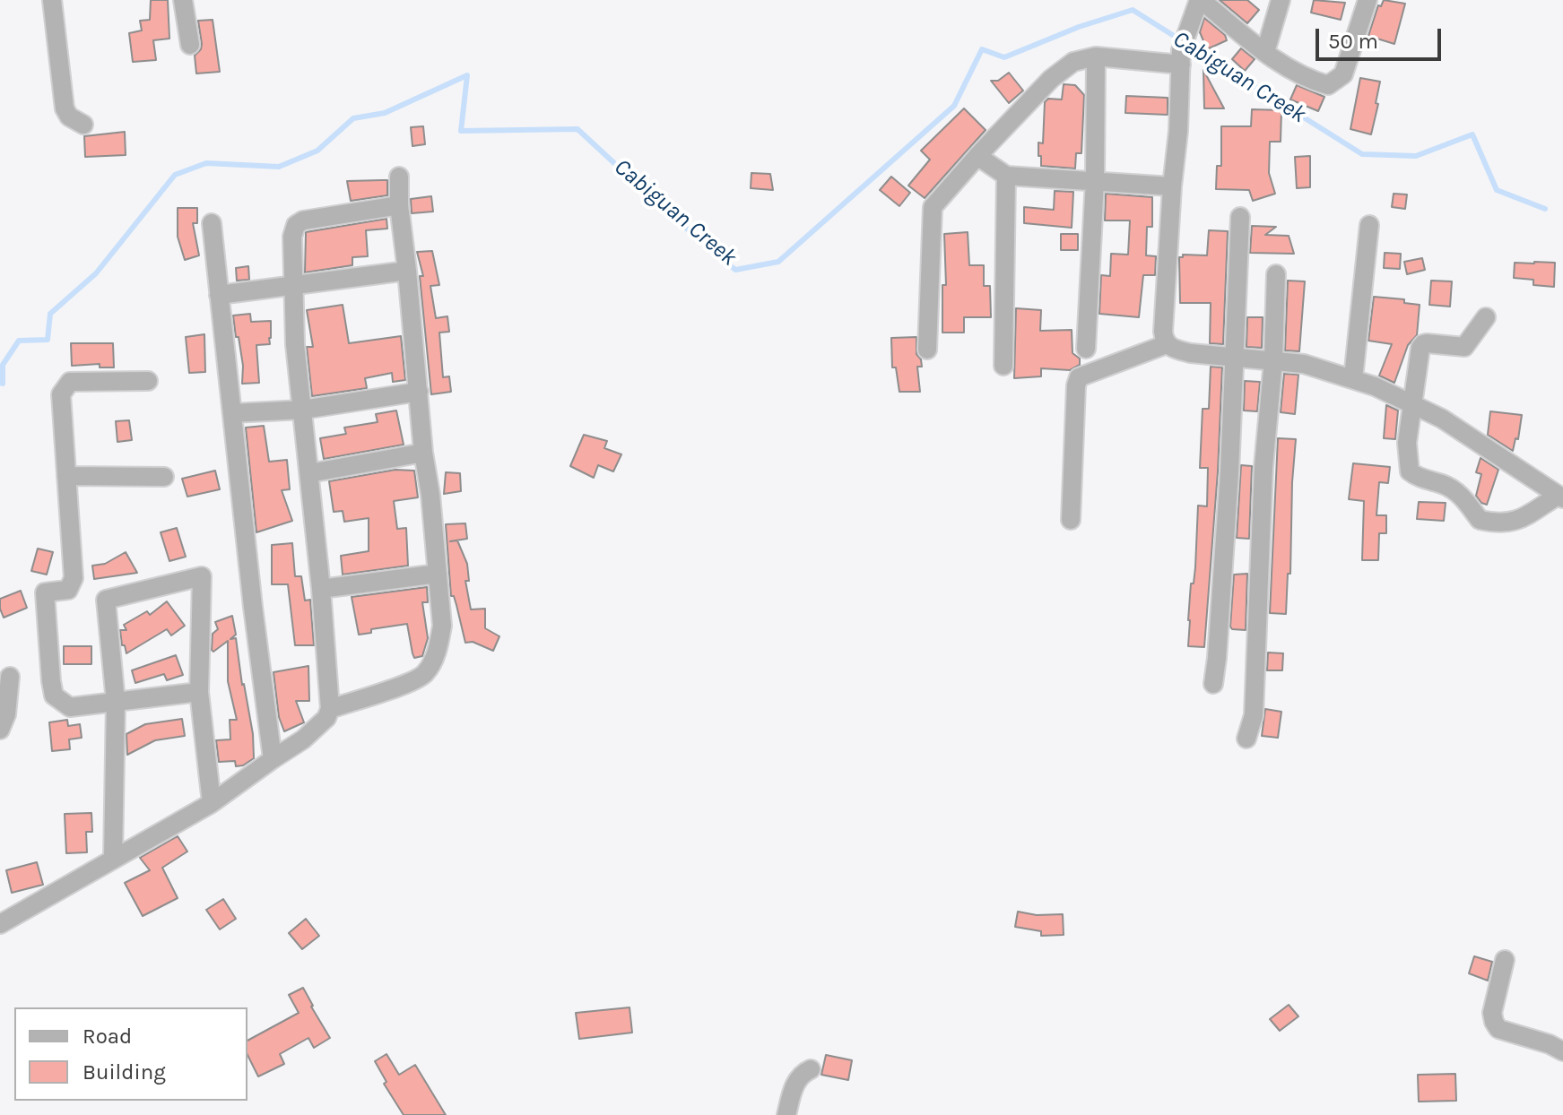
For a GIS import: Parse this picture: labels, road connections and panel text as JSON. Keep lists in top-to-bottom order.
{
  "water": ["Cabiguan Creek"],
  "legend": ["Road", "Building"],
  "scale_bar": "50 m"
}
